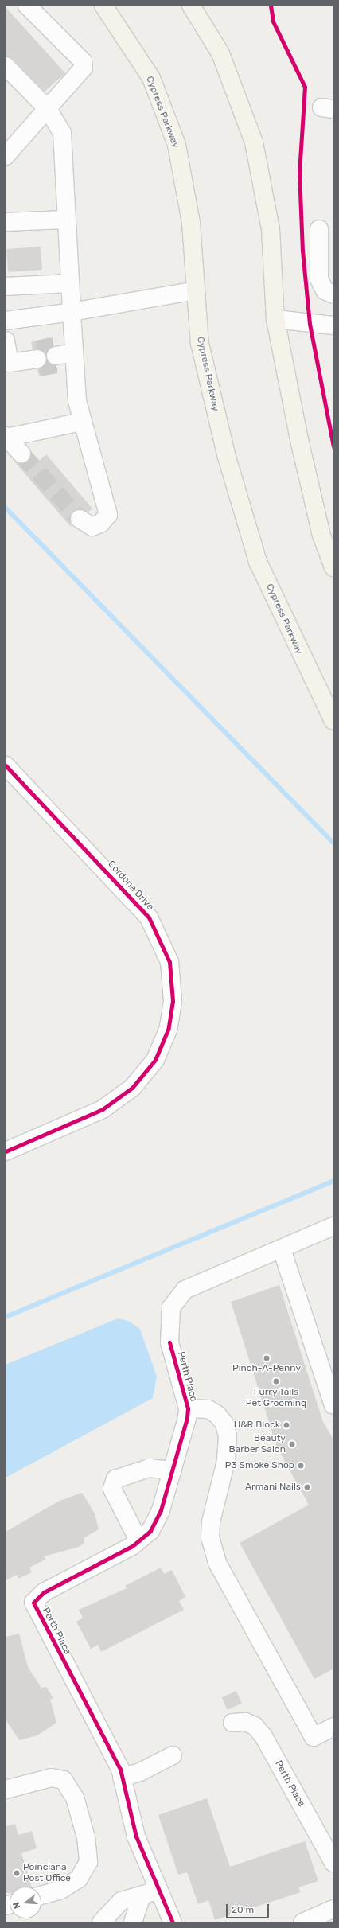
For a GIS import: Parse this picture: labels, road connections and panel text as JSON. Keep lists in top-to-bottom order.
{
  "streets": {
    "main road": ["Cypress Parkway"],
    "street": ["Cordona Drive", "Perth Place"]
  },
  "places": [
    "Pinch-A-Penny",
    "Furry Tails Pet Grooming",
    "H&R Block",
    "Beauty Barber Salon",
    "P3 Smoke Shop",
    "Armani Nails",
    "Poinciana Post Office"
  ],
  "scale_bar": "20 m",
  "north": "left"
}
